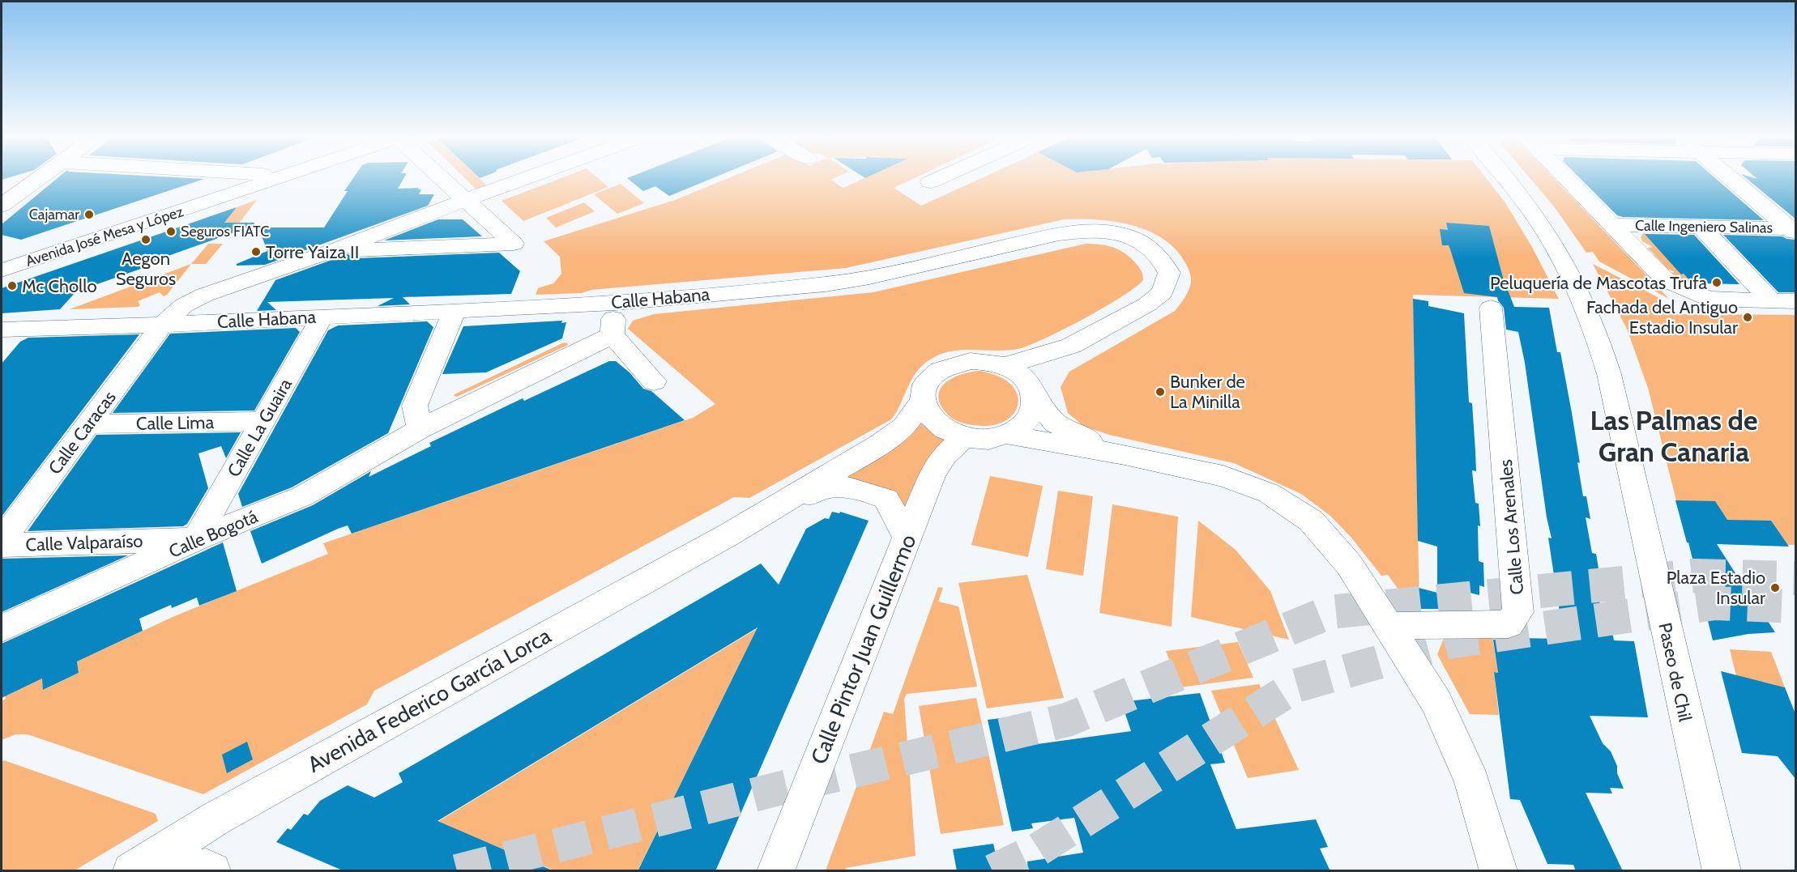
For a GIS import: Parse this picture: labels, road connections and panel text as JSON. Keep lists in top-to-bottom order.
{
  "streets": {
    "street": [
      "Calle Ingeniero Salinas",
      "Avenida José Mesa y López",
      "Calle Habana",
      "Calle Lima",
      "Calle La Guaira",
      "Calle Caracas",
      "Calle Los Arenales",
      "Calle Bogotá",
      "Calle Valparaíso",
      "Calle Pintor Juan Guillermo",
      "Paseo de Chil",
      "Avenida Federico García Lorca"
    ]
  },
  "crossings": [
    ["Calle Habana", "Calle La Guaira"],
    ["Calle Habana", "Calle Caracas"],
    ["Calle Habana", "Calle Pintor Juan Guillermo"],
    ["Calle Habana", "Avenida Federico García Lorca"],
    ["Calle Lima", "Calle La Guaira"],
    ["Calle Lima", "Calle Caracas"],
    ["Calle La Guaira", "Calle Bogotá"],
    ["Calle La Guaira", "Calle Valparaíso"],
    ["Calle Bogotá", "Calle Valparaíso"],
    ["Calle Pintor Juan Guillermo", "Avenida Federico García Lorca"]
  ],
  "districts": ["Las Palmas de Gran Canaria"],
  "places": [
    "Cajamar",
    "Seguros FIATC",
    "Aegon Seguros",
    "Torre Yaiza II",
    "Peluquería de Mascotas Trufa",
    "Mc Chollo",
    "Fachada del Antiguo Estadio Insular",
    "Bunker de La Minilla",
    "Plaza Estadio Insular"
  ]
}
